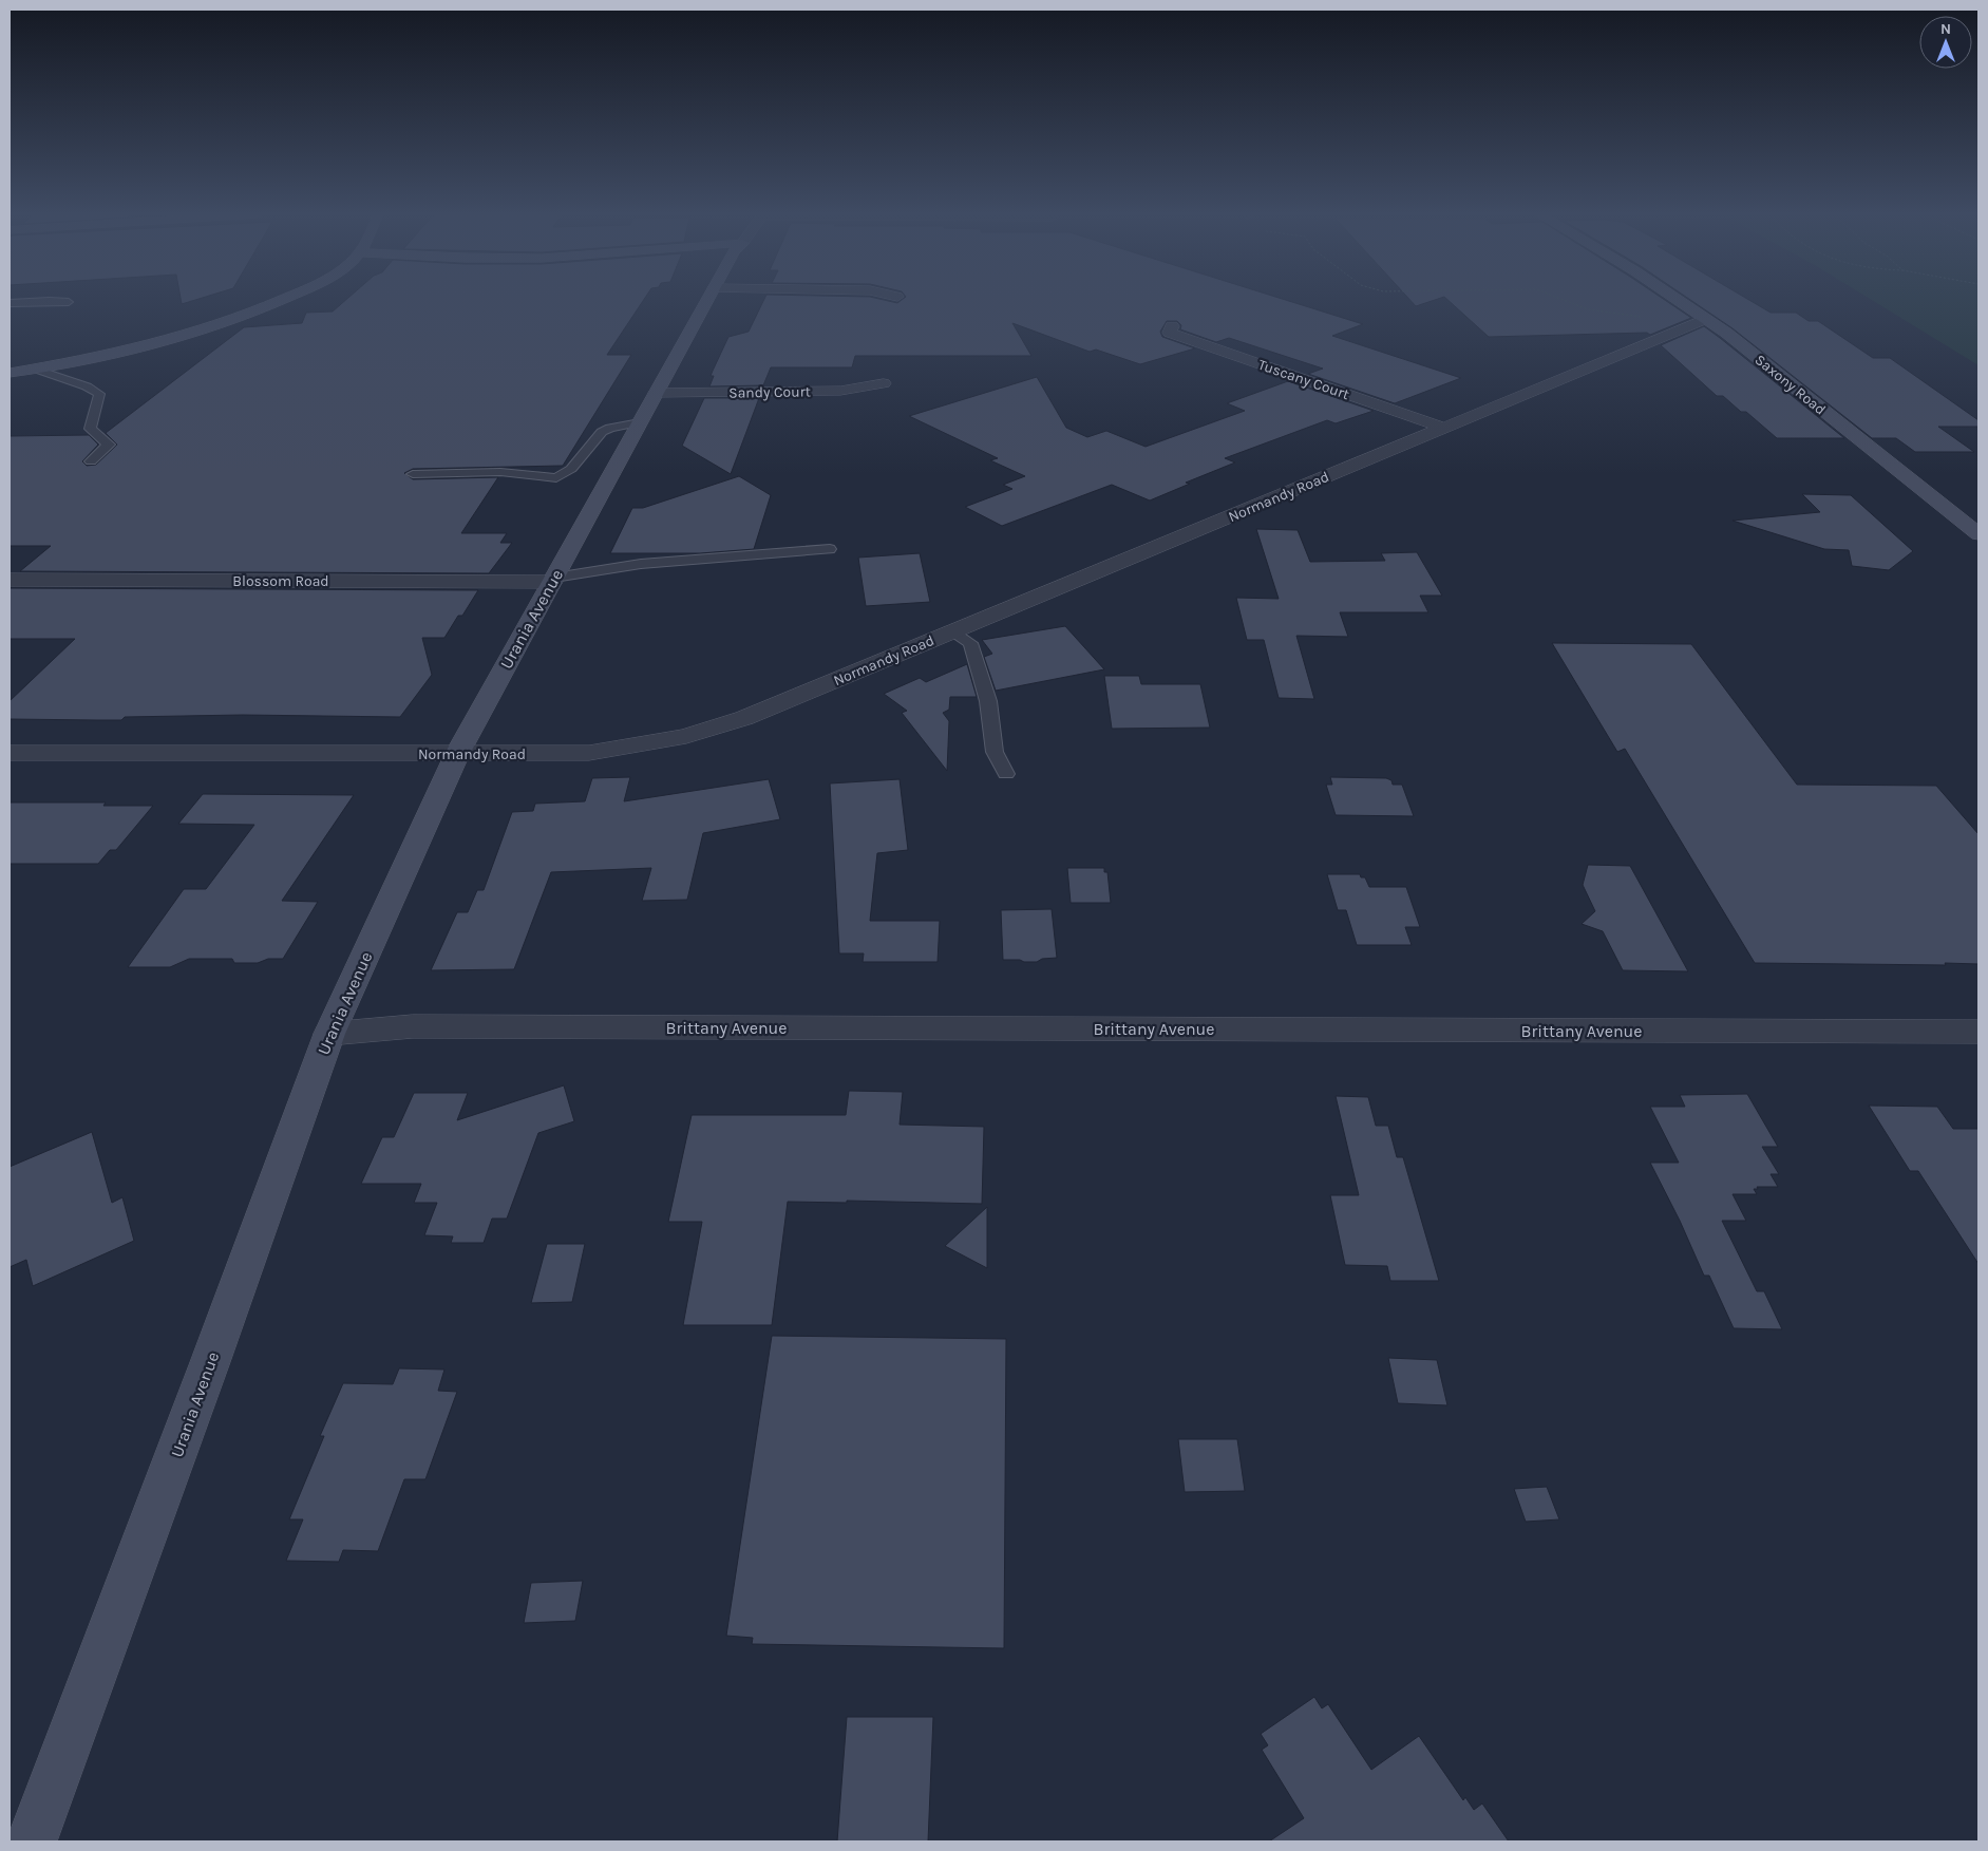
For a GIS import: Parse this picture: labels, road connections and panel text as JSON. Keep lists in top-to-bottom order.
{
  "streets": {
    "street": [
      "Tuscany Court",
      "Saxony Road",
      "Sandy Court",
      "Normandy Road",
      "Blossom Road",
      "Urania Avenue",
      "Brittany Avenue"
    ]
  },
  "crossings": [
    ["Tuscany Court", "Normandy Road"],
    ["Saxony Road", "Normandy Road"],
    ["Sandy Court", "Urania Avenue"],
    ["Normandy Road", "Urania Avenue"],
    ["Blossom Road", "Urania Avenue"],
    ["Urania Avenue", "Brittany Avenue"]
  ],
  "north": "top"
}
